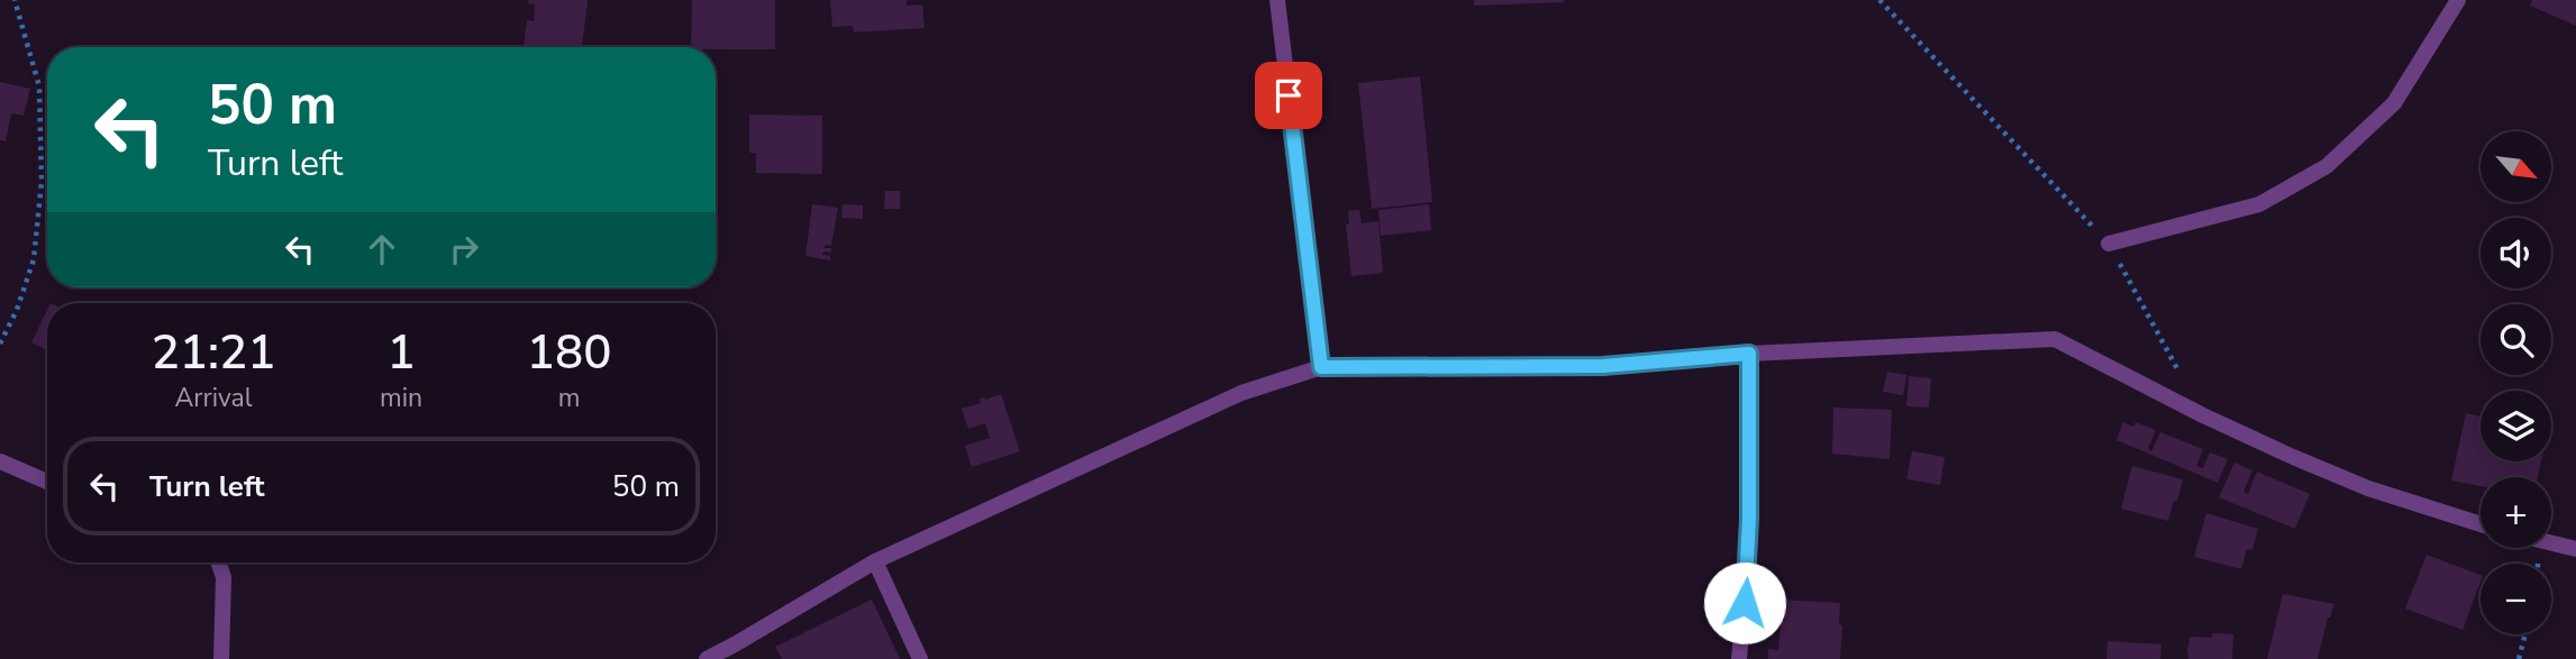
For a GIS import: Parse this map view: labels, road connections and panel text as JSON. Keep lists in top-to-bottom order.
{
  "north": "bottom right",
  "page": {
    "turn": ["50 m", "Turn left"],
    "map_buttons": ["+", "−"],
    "eta": [
      "21:21",
      "Arrival",
      "1",
      "min",
      "180",
      "m"
    ],
    "list": [
      {
        "name": "Turn left",
        "value": "50 m"
      }
    ]
  }
}
